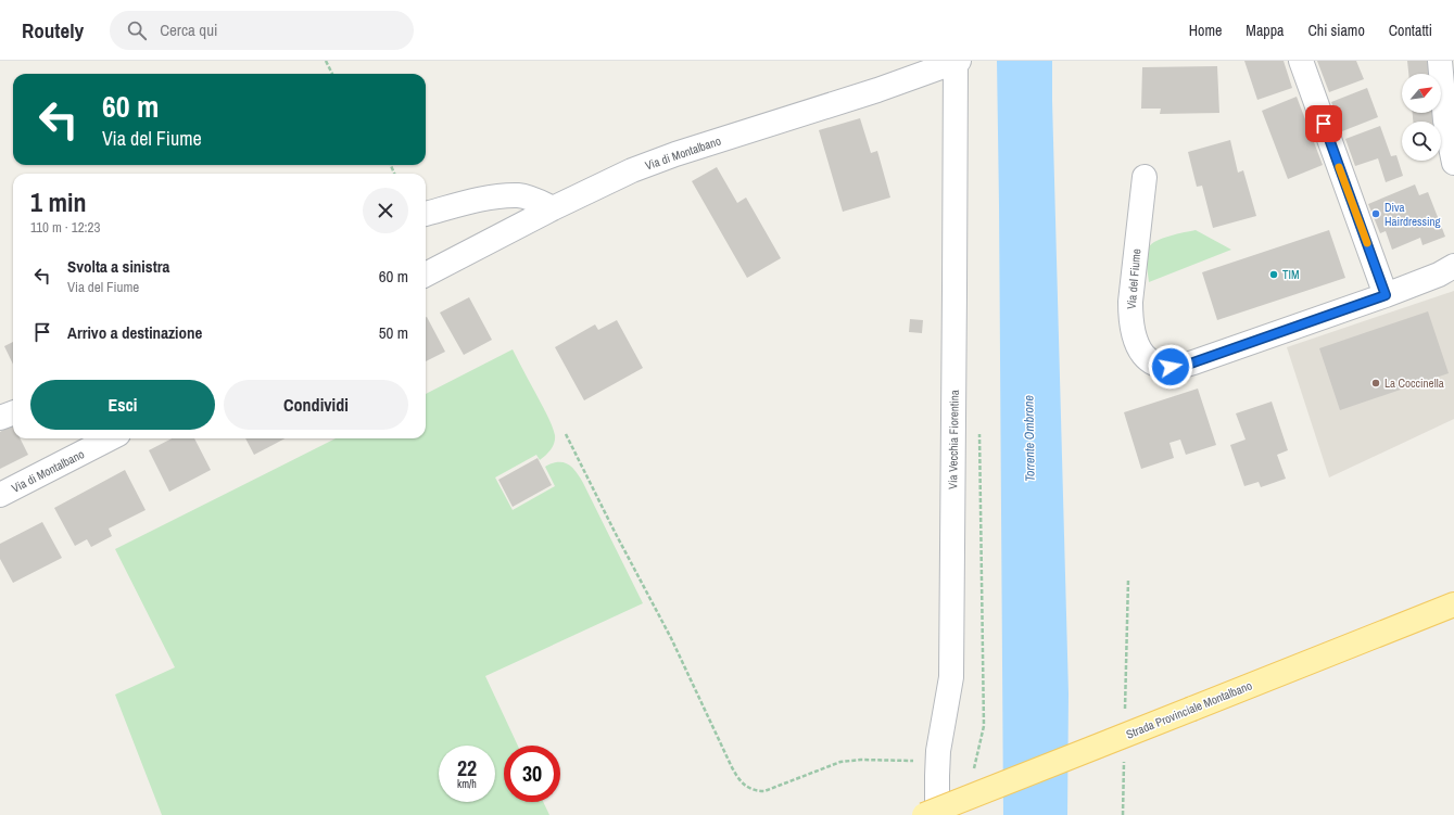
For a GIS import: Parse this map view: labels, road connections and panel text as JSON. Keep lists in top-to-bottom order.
{
  "streets": {
    "main road": ["Strada Provinciale Montalbano"],
    "street": ["Via di Montalbano", "Via del Fiume", "Via Vecchia Fiorentina"]
  },
  "crossings": [
    ["Via di Montalbano", "Via Vecchia Fiorentina"]
  ],
  "water": ["Torrente Ombrone"],
  "places": ["Diva Hairdressing", "TIM", "La Coccinella"],
  "north": "top right",
  "page": {
    "header": "Routely",
    "search": "Cerca qui",
    "nav": [
      "Home",
      "Mappa",
      "Chi siamo",
      "Contatti"
    ],
    "turn": ["60 m", "Via del Fiume"],
    "heading": ["1 min", "110 m · 12:23"],
    "list": [
      {
        "name": "Svolta a sinistra",
        "note": "Via del Fiume",
        "value": "60 m"
      },
      {
        "name": "Arrivo a destinazione",
        "value": "50 m"
      }
    ],
    "buttons": ["Esci", "Condividi"],
    "speed": "22 km/h",
    "limit": "30"
  }
}
